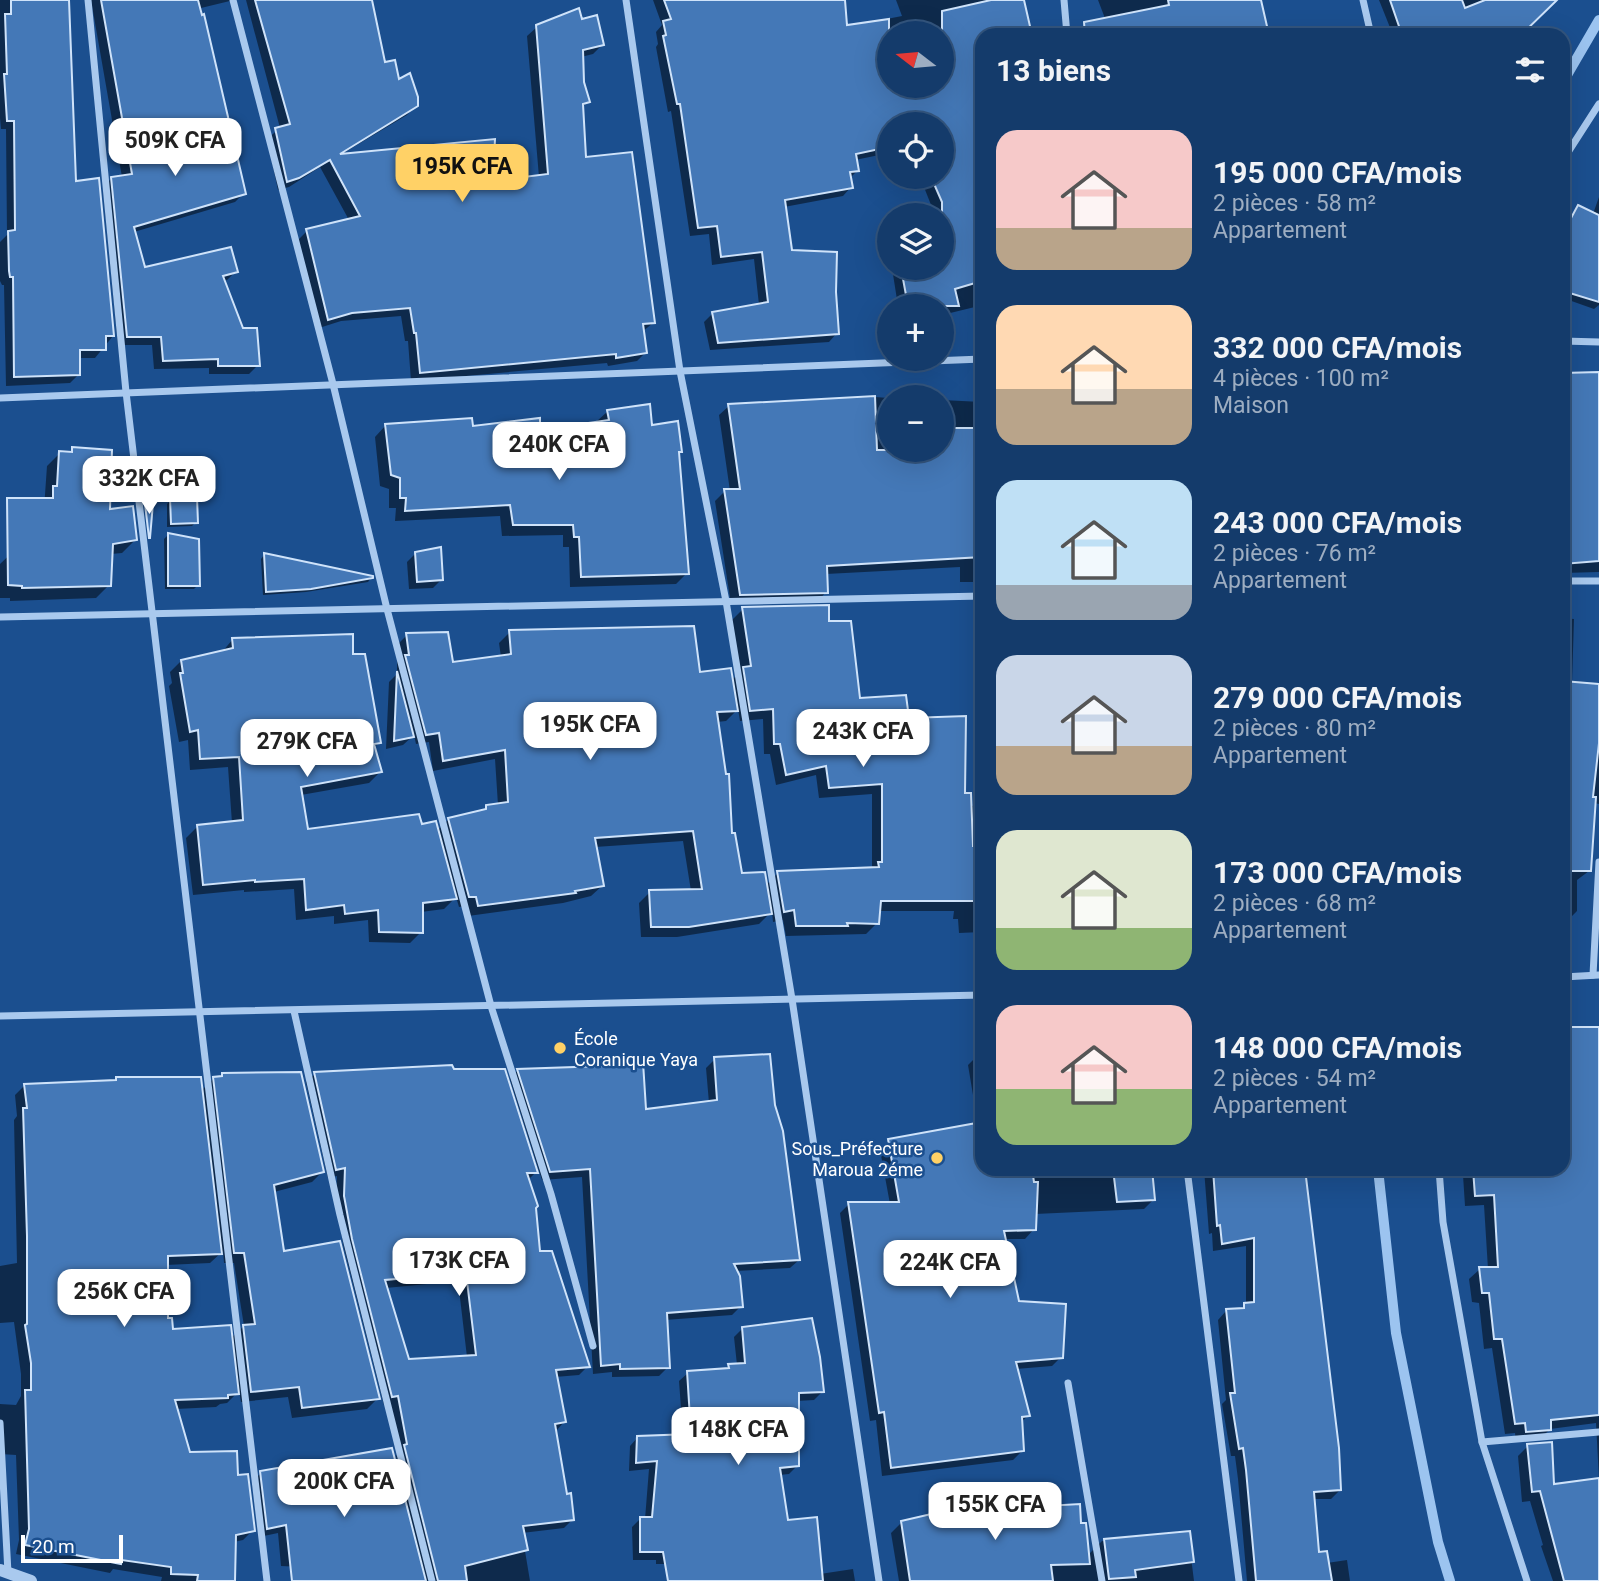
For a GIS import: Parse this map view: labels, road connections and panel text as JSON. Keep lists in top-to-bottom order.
{
  "places": ["École Coranique Yaya", "Sous_Préfecture Maroua 2éme"],
  "scale_bar": "20 m",
  "north": "left",
  "page": {
    "map_buttons": ["+", "−"],
    "heading": "13 biens",
    "list": [
      {
        "name": "195 000 CFA/mois",
        "note": "2 pièces · 58 m² · Appartement"
      },
      {
        "name": "332 000 CFA/mois",
        "note": "4 pièces · 100 m² · Maison"
      },
      {
        "name": "243 000 CFA/mois",
        "note": "2 pièces · 76 m² · Appartement"
      },
      {
        "name": "279 000 CFA/mois",
        "note": "2 pièces · 80 m² · Appartement"
      },
      {
        "name": "173 000 CFA/mois",
        "note": "2 pièces · 68 m² · Appartement"
      },
      {
        "name": "148 000 CFA/mois",
        "note": "2 pièces · 54 m² · Appartement"
      }
    ],
    "price": [
      "509K CFA",
      "195K CFA",
      "240K CFA",
      "332K CFA",
      "195K CFA",
      "243K CFA",
      "279K CFA",
      "173K CFA",
      "224K CFA",
      "256K CFA",
      "148K CFA",
      "200K CFA",
      "155K CFA"
    ],
    "scale": "20 m"
  }
}
